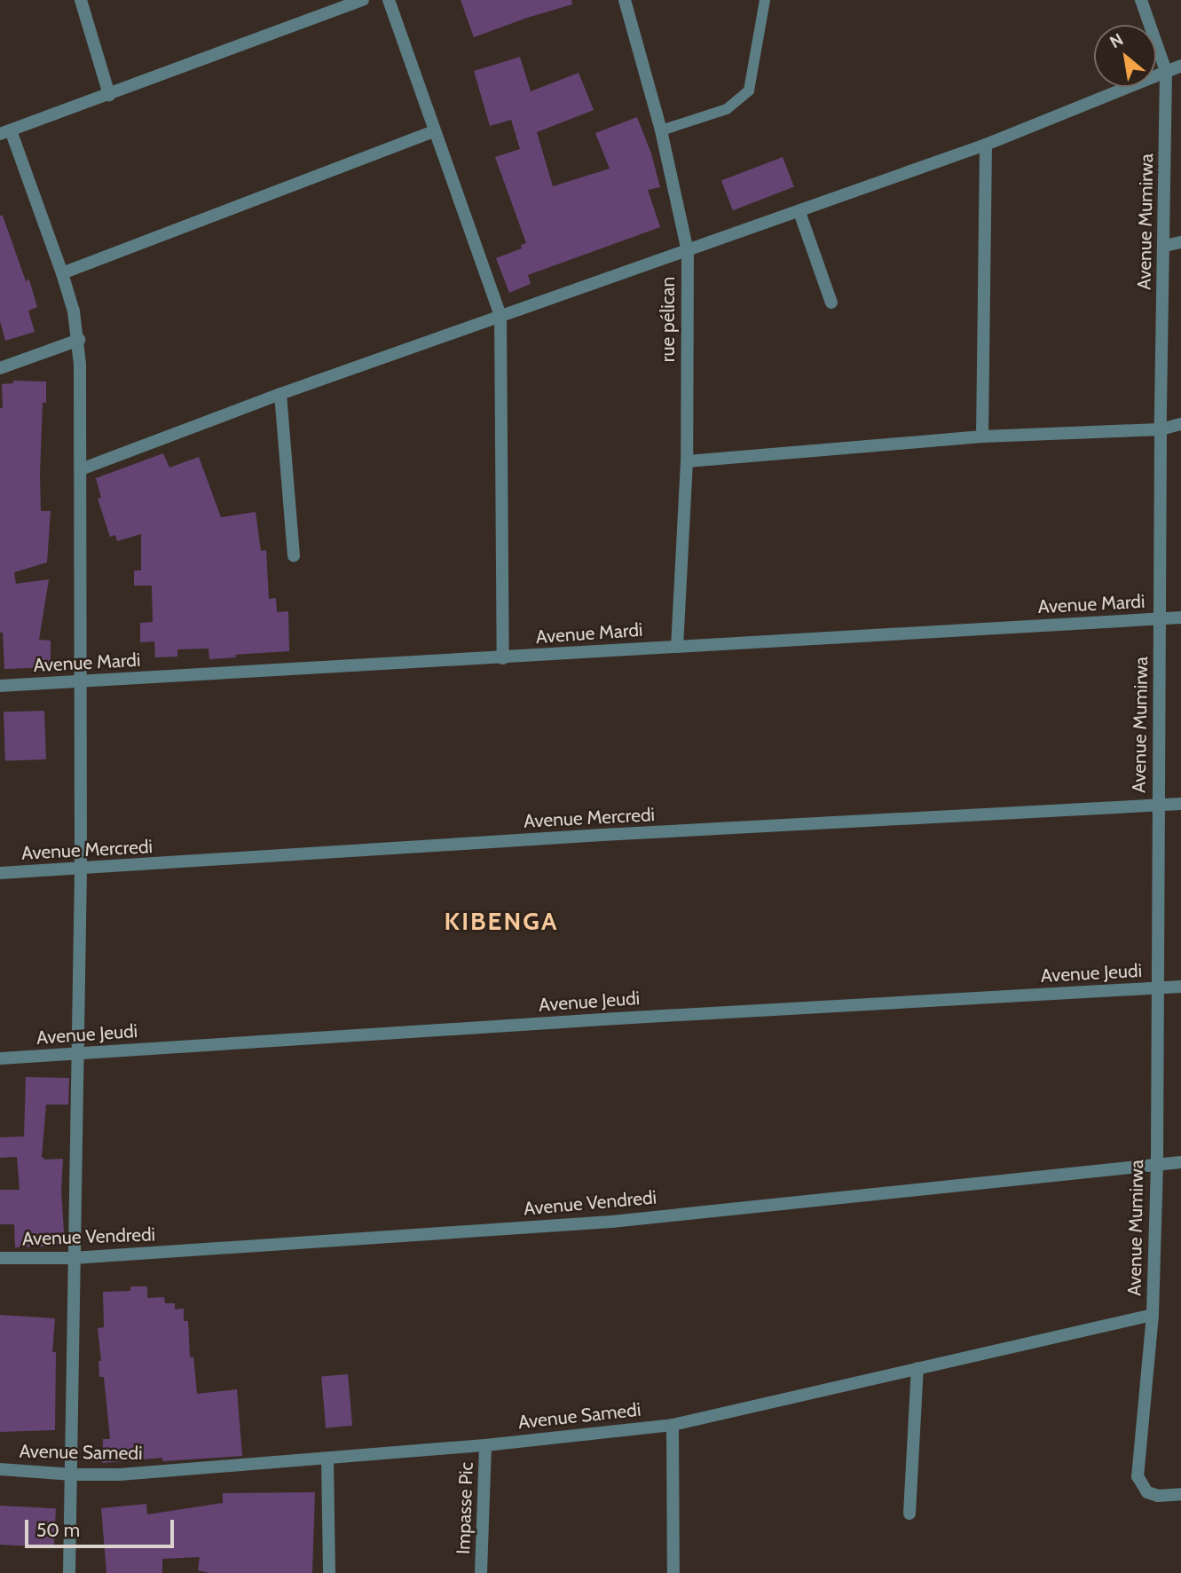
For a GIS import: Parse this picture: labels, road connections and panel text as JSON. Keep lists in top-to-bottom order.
{
  "streets": {
    "street": [
      "Avenue Mumirwa",
      "rue pélican",
      "Avenue Mardi",
      "Avenue Mercredi",
      "Avenue Jeudi",
      "Avenue Vendredi",
      "Avenue Samedi",
      "Impasse Pic"
    ]
  },
  "crossings": [
    ["Avenue Mumirwa", "Avenue Mardi"],
    ["Avenue Mumirwa", "Avenue Mercredi"],
    ["Avenue Mumirwa", "Avenue Jeudi"],
    ["Avenue Mumirwa", "Avenue Vendredi"],
    ["Avenue Mumirwa", "Avenue Samedi"],
    ["rue pélican", "Avenue Mardi"],
    ["Avenue Samedi", "Impasse Pic"]
  ],
  "districts": ["KIBENGA"],
  "scale_bar": "50 m",
  "north": "top left"
}
